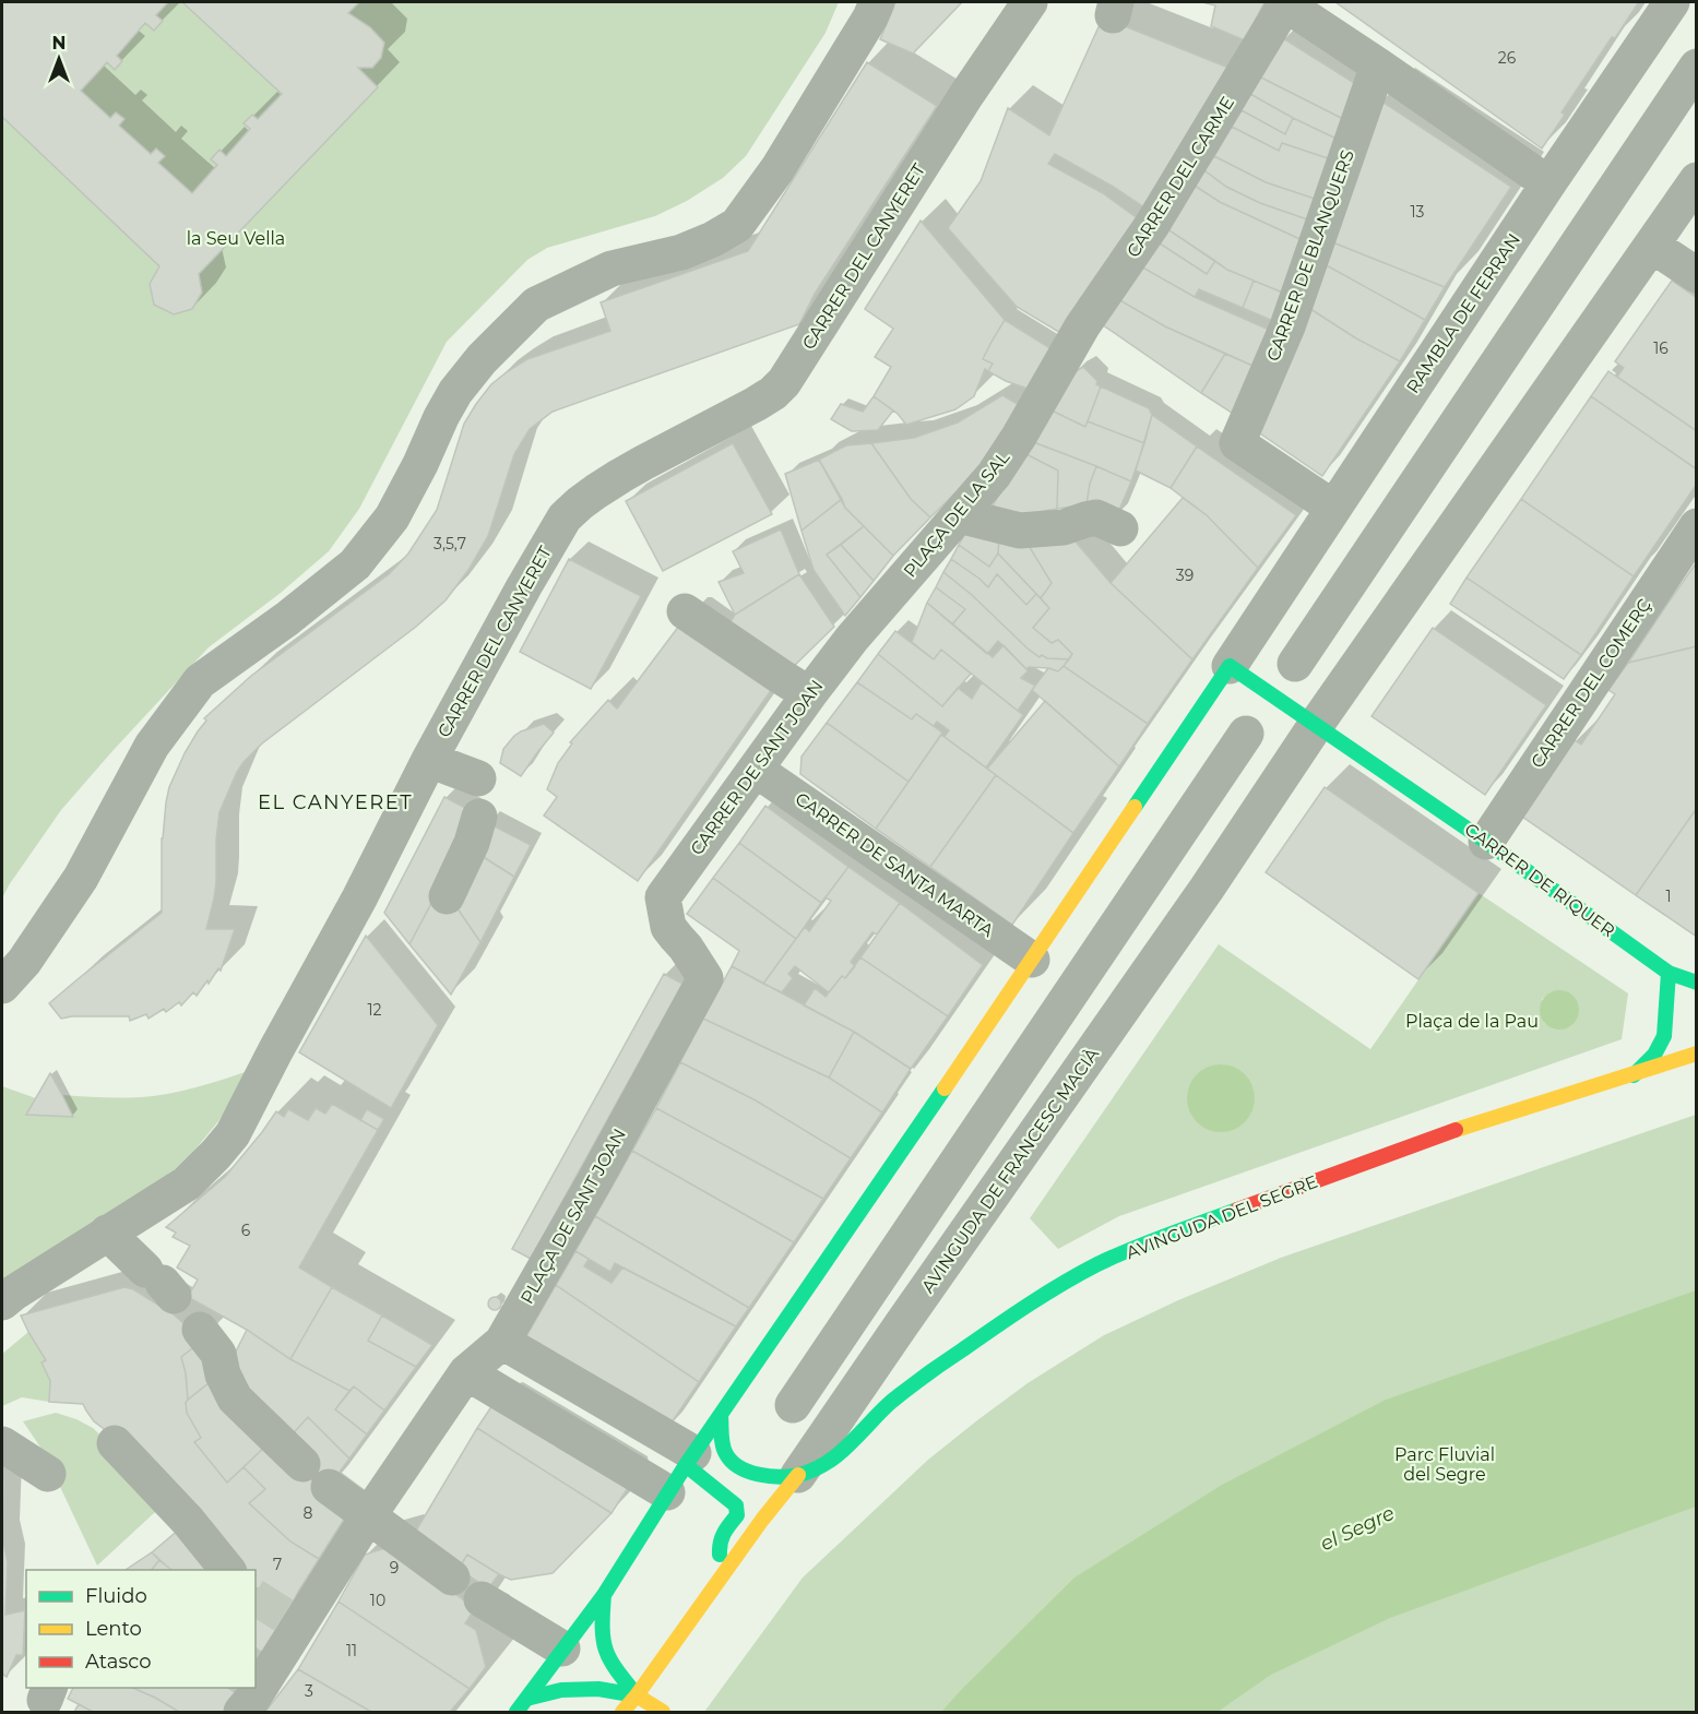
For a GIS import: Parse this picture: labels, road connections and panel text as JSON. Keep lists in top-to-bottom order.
{
  "streets": {
    "main road": ["CARRER DE RIQUER", "AVINGUDA DE FRANCESC MACIÀ", "AVINGUDA DEL SEGRE"],
    "street": [
      "CARRER DEL CARME",
      "CARRER DE BLANQUERS",
      "CARRER DEL CANYERET",
      "RAMBLA DE FERRAN",
      "PLAÇA DE LA SAL",
      "CARRER DEL COMERÇ",
      "CARRER DE SANT JOAN",
      "CARRER DE SANTA MARTA",
      "PLAÇA DE SANT JOAN"
    ]
  },
  "crossings": [
    ["CARRER DEL CARME", "PLAÇA DE LA SAL"],
    ["CARRER DE BLANQUERS", "RAMBLA DE FERRAN"],
    ["PLAÇA DE LA SAL", "CARRER DE SANT JOAN"],
    ["CARRER DEL COMERÇ", "CARRER DE RIQUER"],
    ["CARRER DE SANT JOAN", "CARRER DE SANTA MARTA"],
    ["CARRER DE SANT JOAN", "PLAÇA DE SANT JOAN"],
    ["CARRER DE RIQUER", "AVINGUDA DE FRANCESC MACIÀ"],
    ["AVINGUDA DE FRANCESC MACIÀ", "AVINGUDA DEL SEGRE"]
  ],
  "districts": ["EL CANYERET"],
  "water": ["el Segre"],
  "parks": ["la Seu Vella", "Plaça de la Pau", "Parc Fluvial del Segre"],
  "house_numbers": [
    "26",
    "13",
    "16",
    "3,5,7",
    "39",
    "1",
    "12",
    "6",
    "8",
    "7",
    "9",
    "10",
    "11",
    "3"
  ],
  "legend": ["Fluido", "Lento", "Atasco"],
  "north": "top"
}
